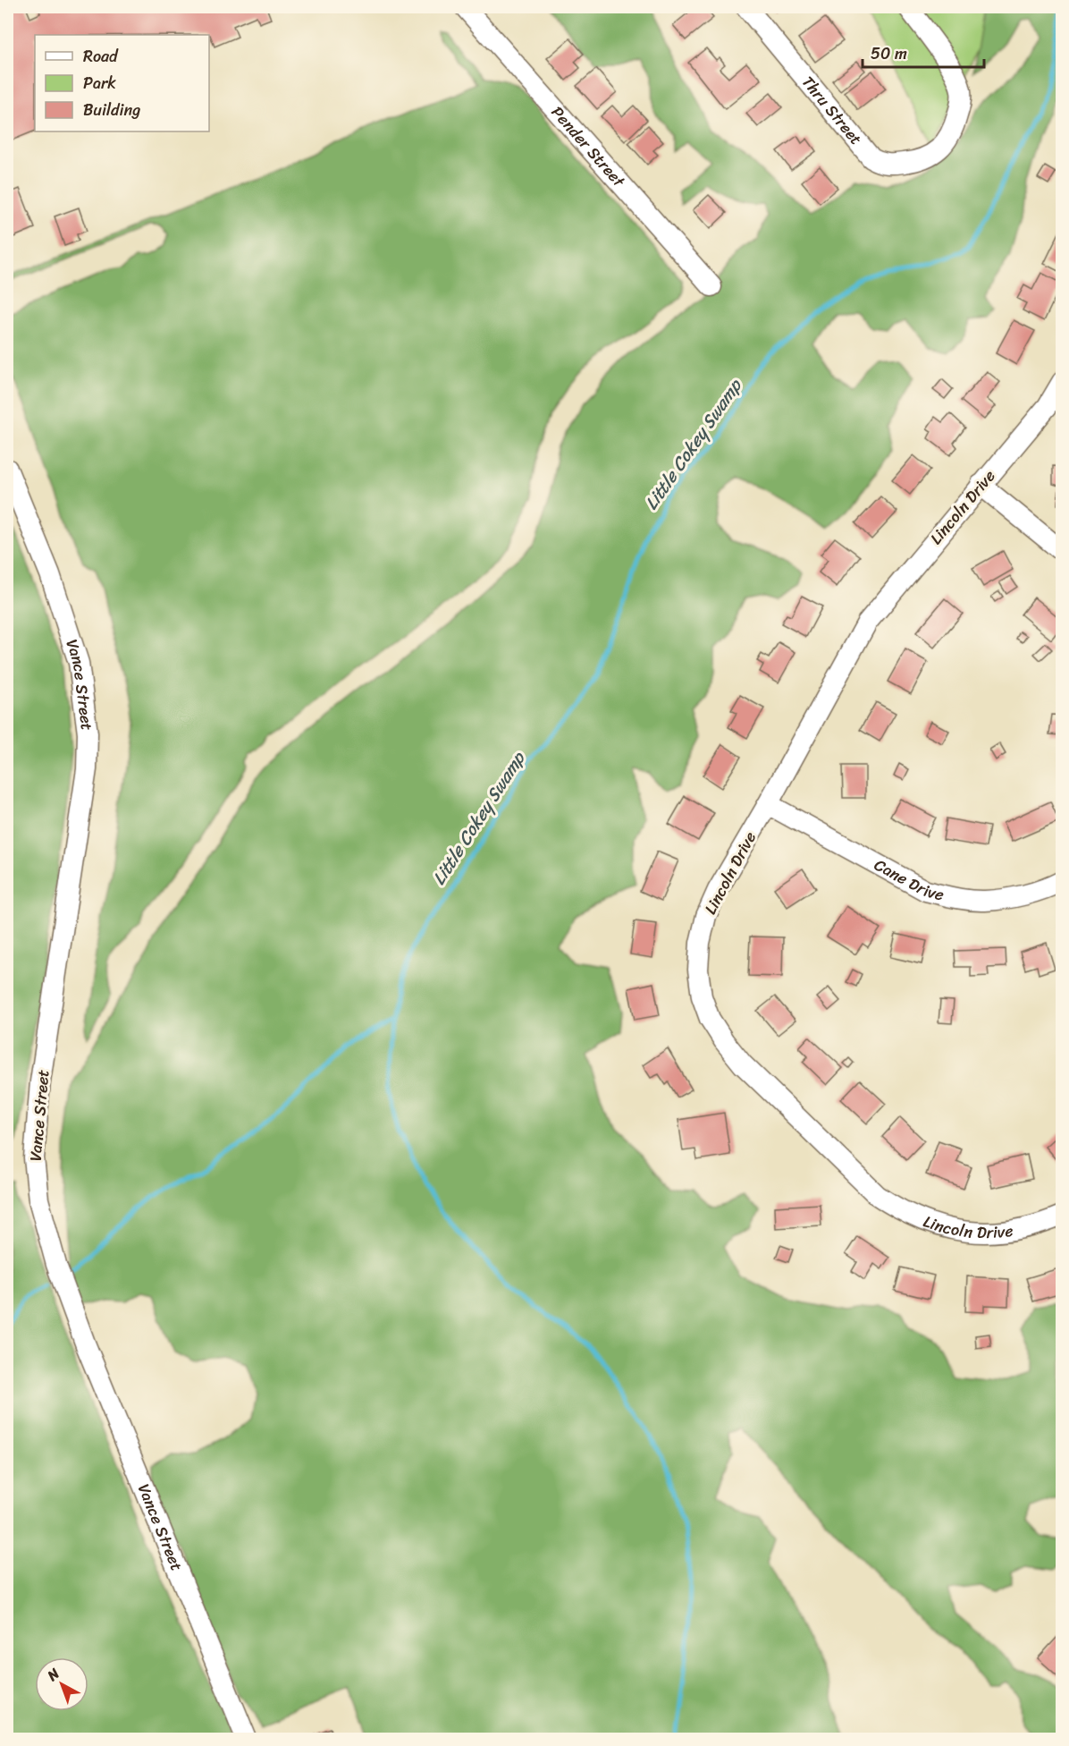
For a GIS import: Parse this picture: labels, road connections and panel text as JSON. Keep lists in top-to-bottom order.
{
  "streets": {
    "street": [
      "Thru Street",
      "Pender Street",
      "Lincoln Drive",
      "Vance Street",
      "Cane Drive"
    ]
  },
  "crossings": [
    ["Lincoln Drive", "Cane Drive"]
  ],
  "water": ["Little Cokey Swamp"],
  "legend": ["Road", "Park", "Building"],
  "scale_bar": "50 m",
  "north": "top left"
}
